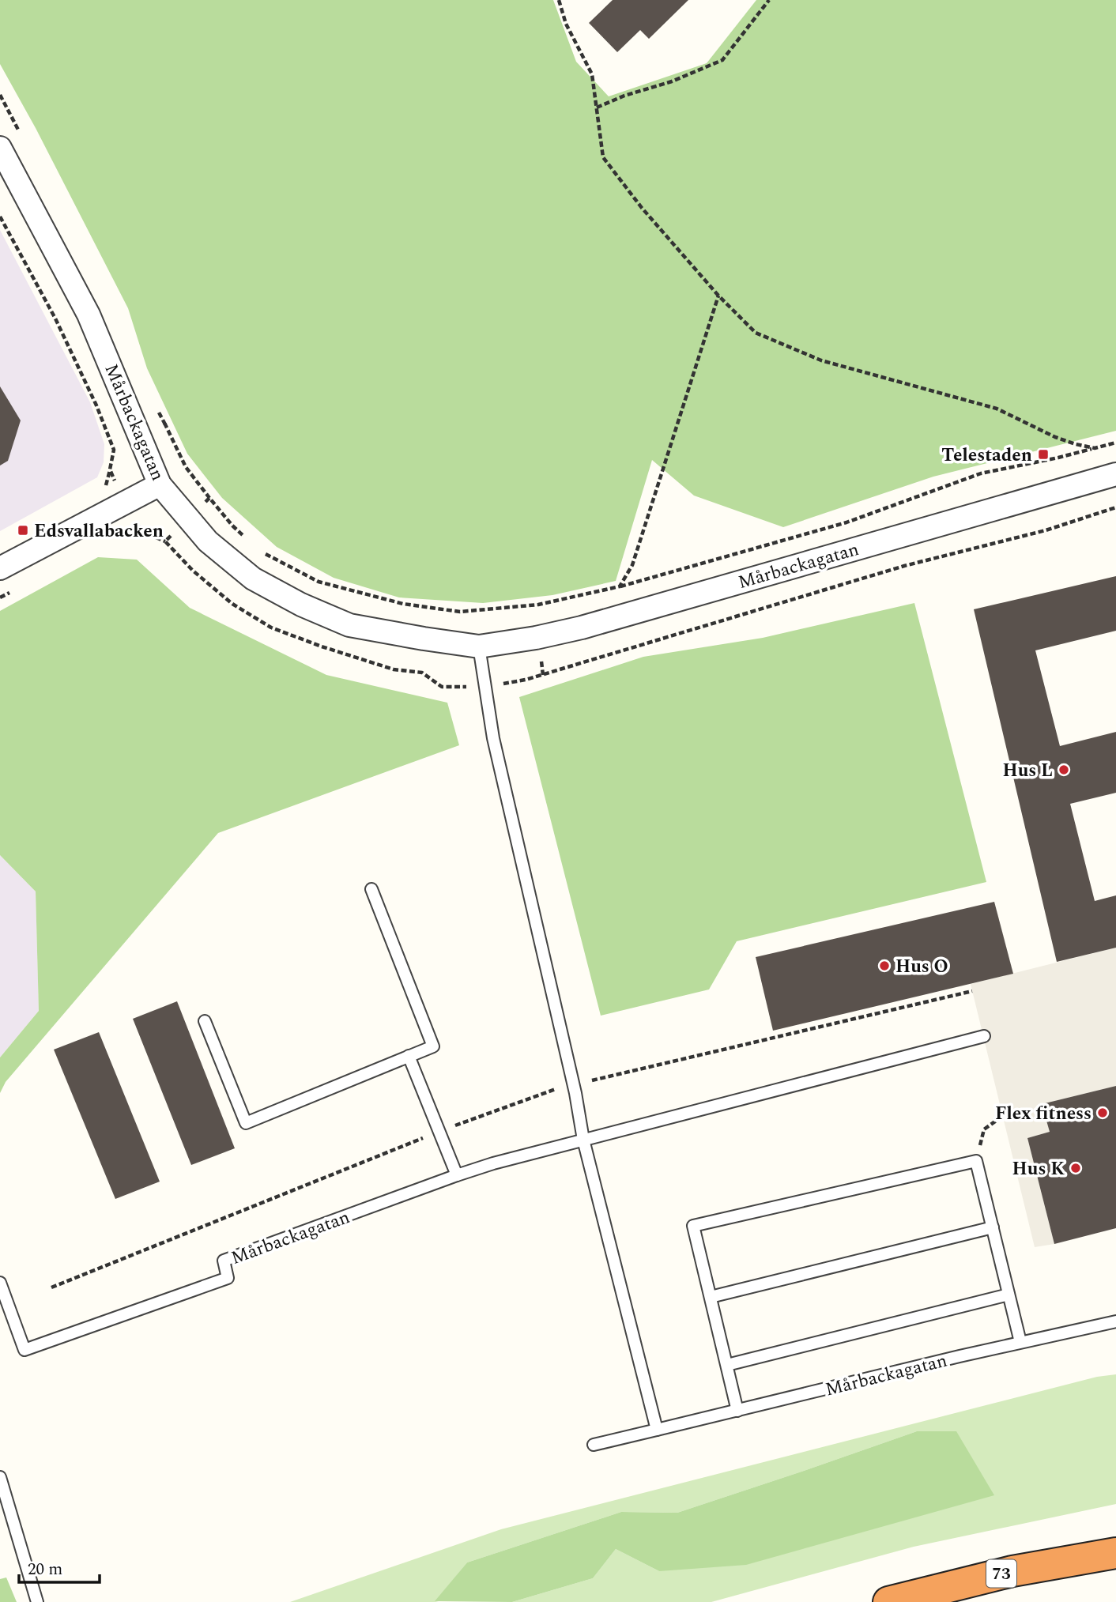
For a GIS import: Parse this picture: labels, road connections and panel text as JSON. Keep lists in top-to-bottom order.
{
  "streets": {
    "highway": ["73"],
    "street": ["Mårbackagatan"]
  },
  "places": {
    "transit": ["Telestaden", "Edsvallabacken"],
    "other": [
      "Hus L",
      "Hus O",
      "Flex fitness",
      "Hus K"
    ]
  },
  "scale_bar": "20 m"
}
